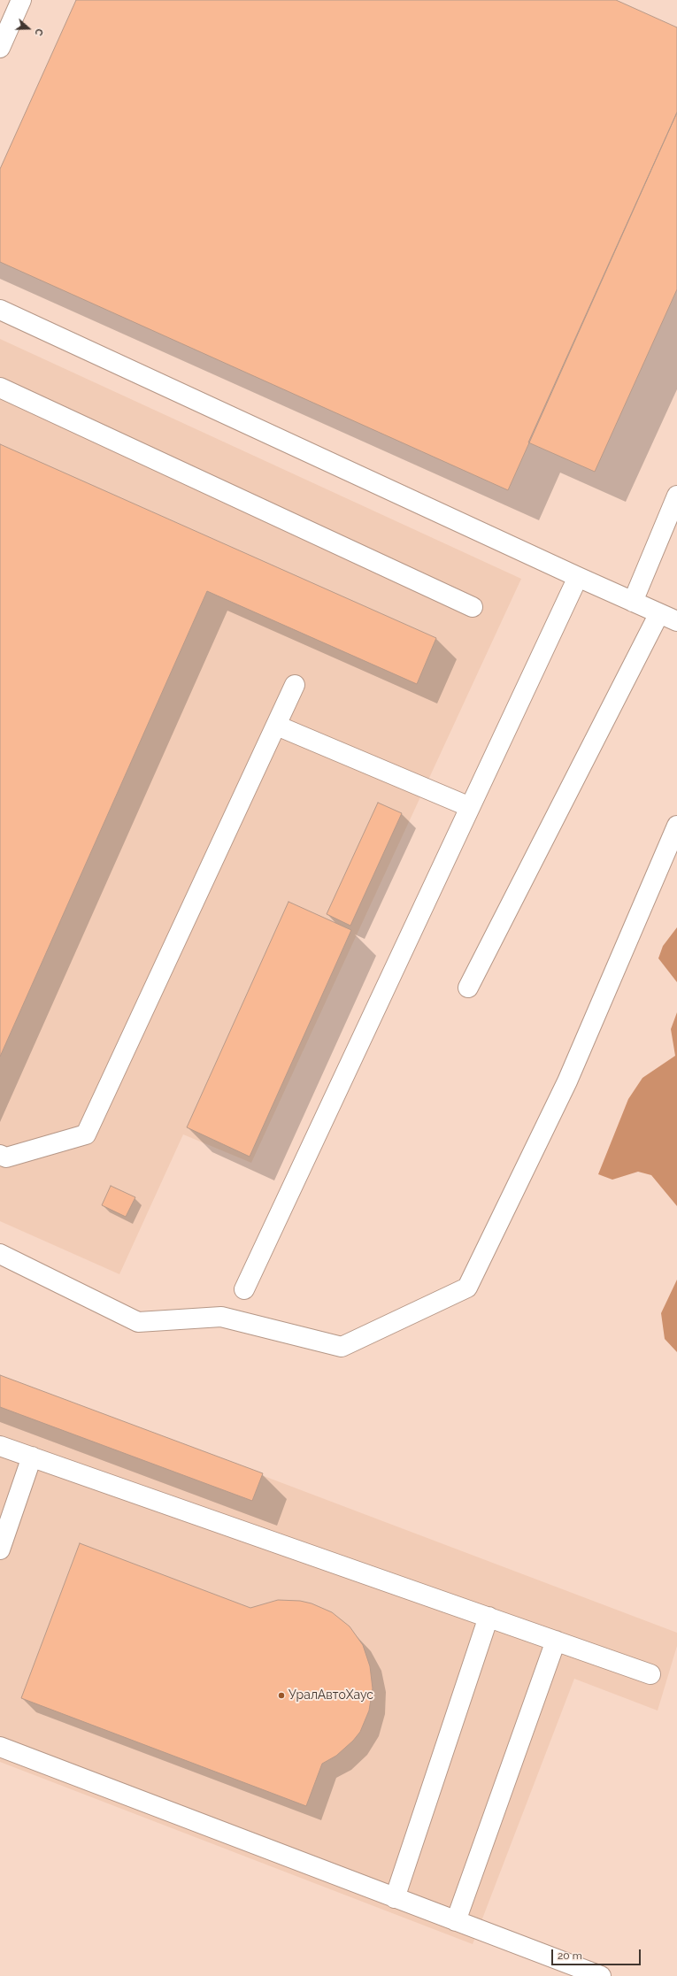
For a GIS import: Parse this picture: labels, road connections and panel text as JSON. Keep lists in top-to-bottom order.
{
  "places": ["УралАвтоХаус"],
  "scale_bar": "20 m",
  "north": "right"
}
